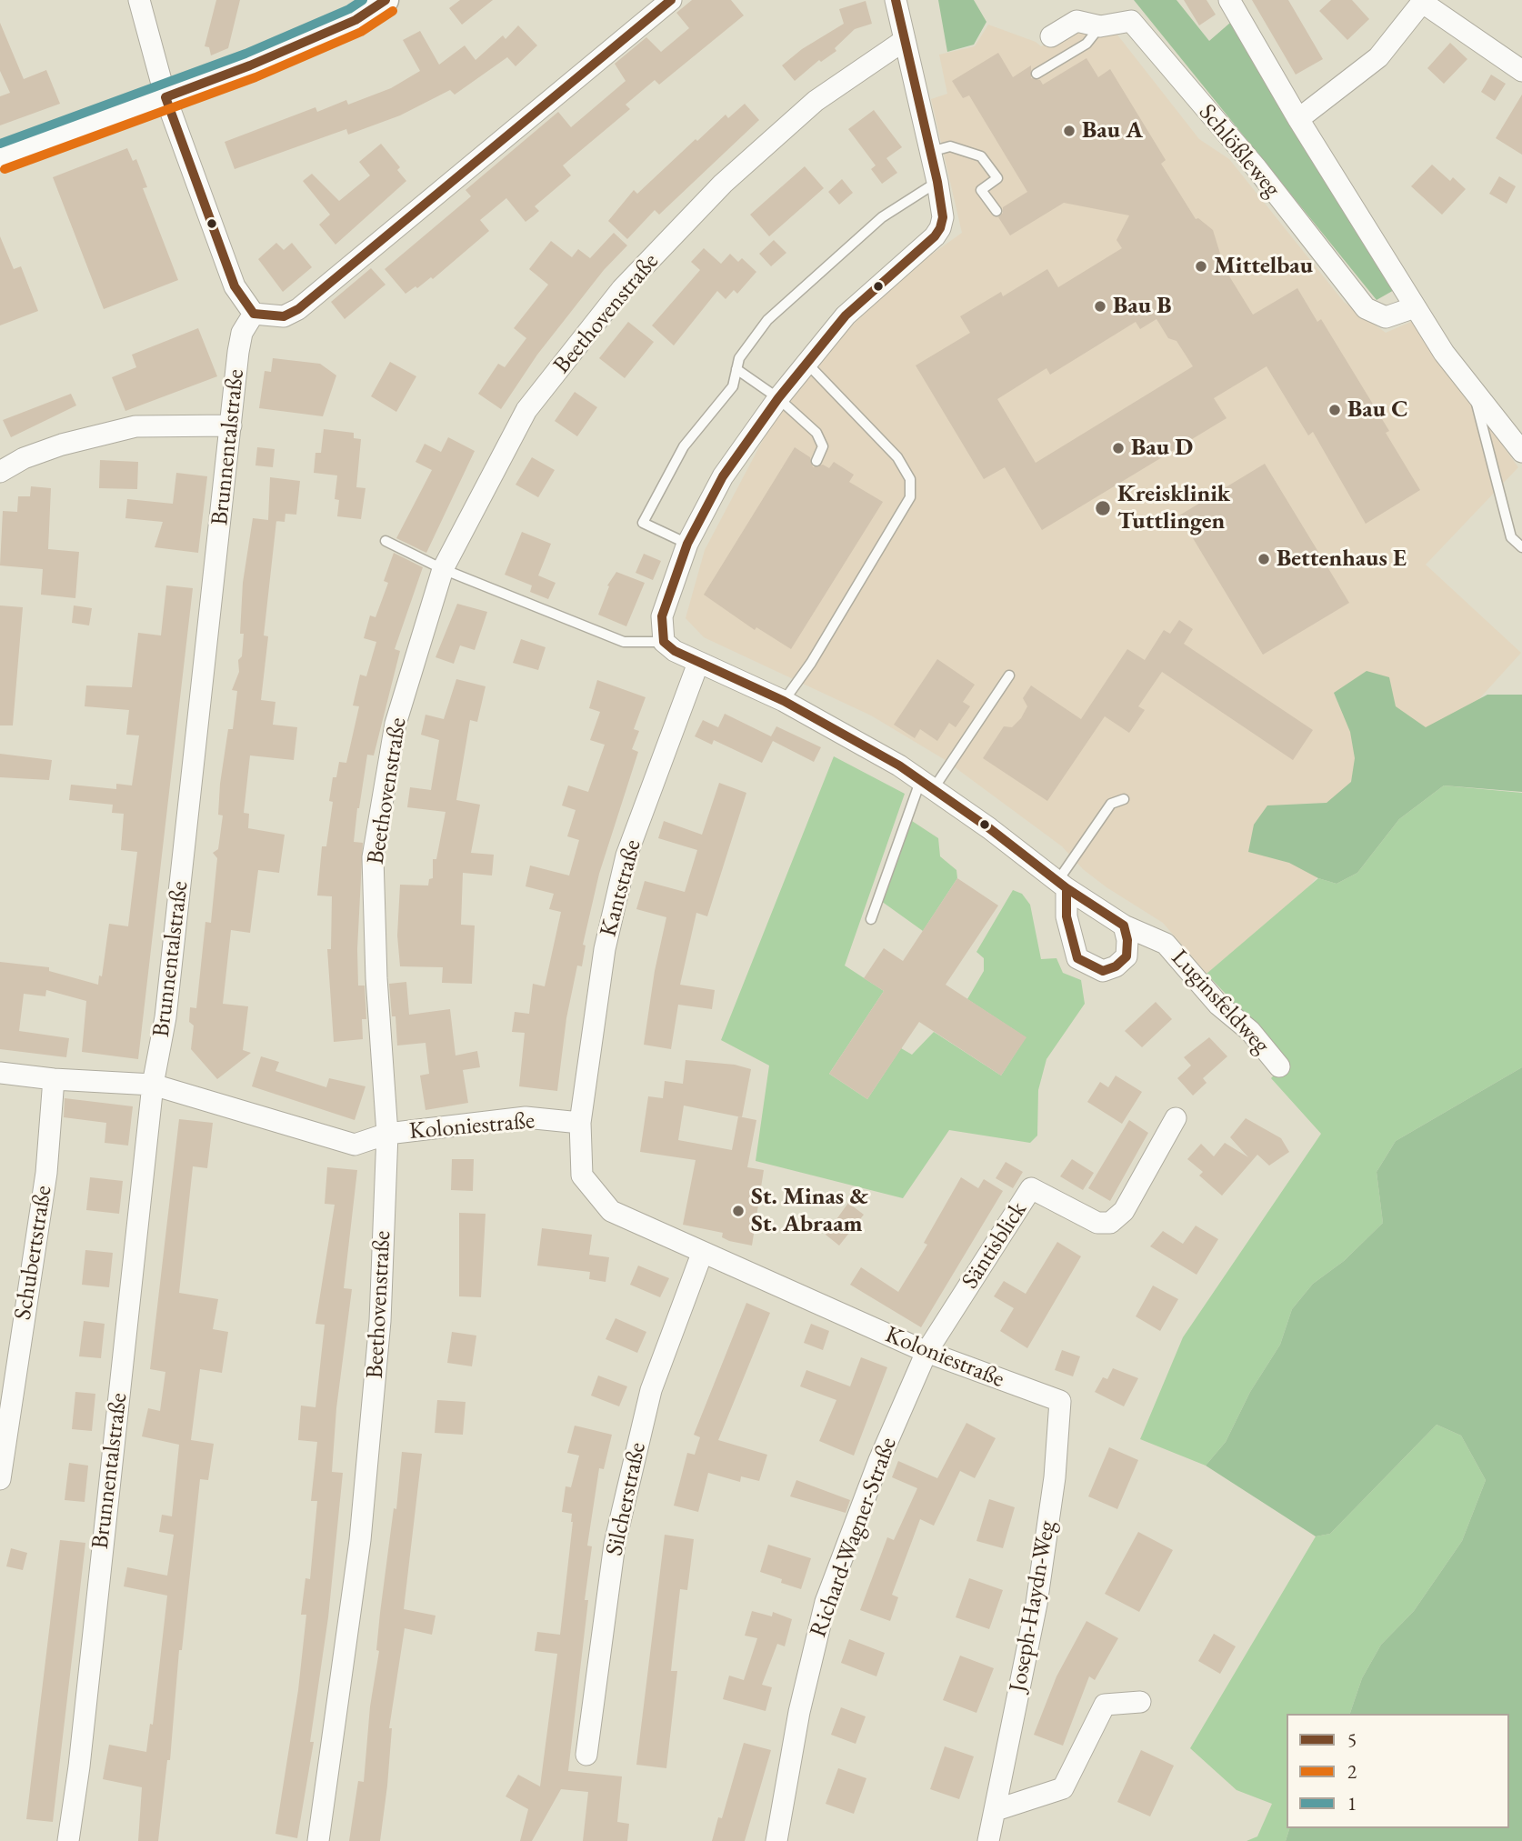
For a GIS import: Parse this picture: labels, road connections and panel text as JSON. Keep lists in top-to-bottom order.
{
  "streets": {
    "street": [
      "Schlößleweg",
      "Beethovenstraße",
      "Brunnentalstraße",
      "Kantstraße",
      "Luginsfeldweg",
      "Koloniestraße",
      "Säntisblick",
      "Schubertstraße",
      "Silcherstraße",
      "Richard-Wagner-Straße",
      "Joseph-Haydn-Weg"
    ]
  },
  "crossings": [
    ["Beethovenstraße", "Koloniestraße"],
    ["Brunnentalstraße", "Koloniestraße"],
    ["Kantstraße", "Luginsfeldweg"],
    ["Kantstraße", "Koloniestraße"],
    ["Koloniestraße", "Säntisblick"],
    ["Koloniestraße", "Schubertstraße"],
    ["Koloniestraße", "Silcherstraße"],
    ["Koloniestraße", "Richard-Wagner-Straße"],
    ["Koloniestraße", "Joseph-Haydn-Weg"],
    ["Säntisblick", "Richard-Wagner-Straße"]
  ],
  "places": [
    "Bau A",
    "Mittelbau",
    "Bau B",
    "Bau C",
    "Bau D",
    "Kreisklinik Tuttlingen",
    "Bettenhaus E",
    "St. Minas & St. Abraam"
  ],
  "lines": ["transit line 5", "transit line 1", "transit line 2"],
  "legend": ["5", "2", "1"]
}
